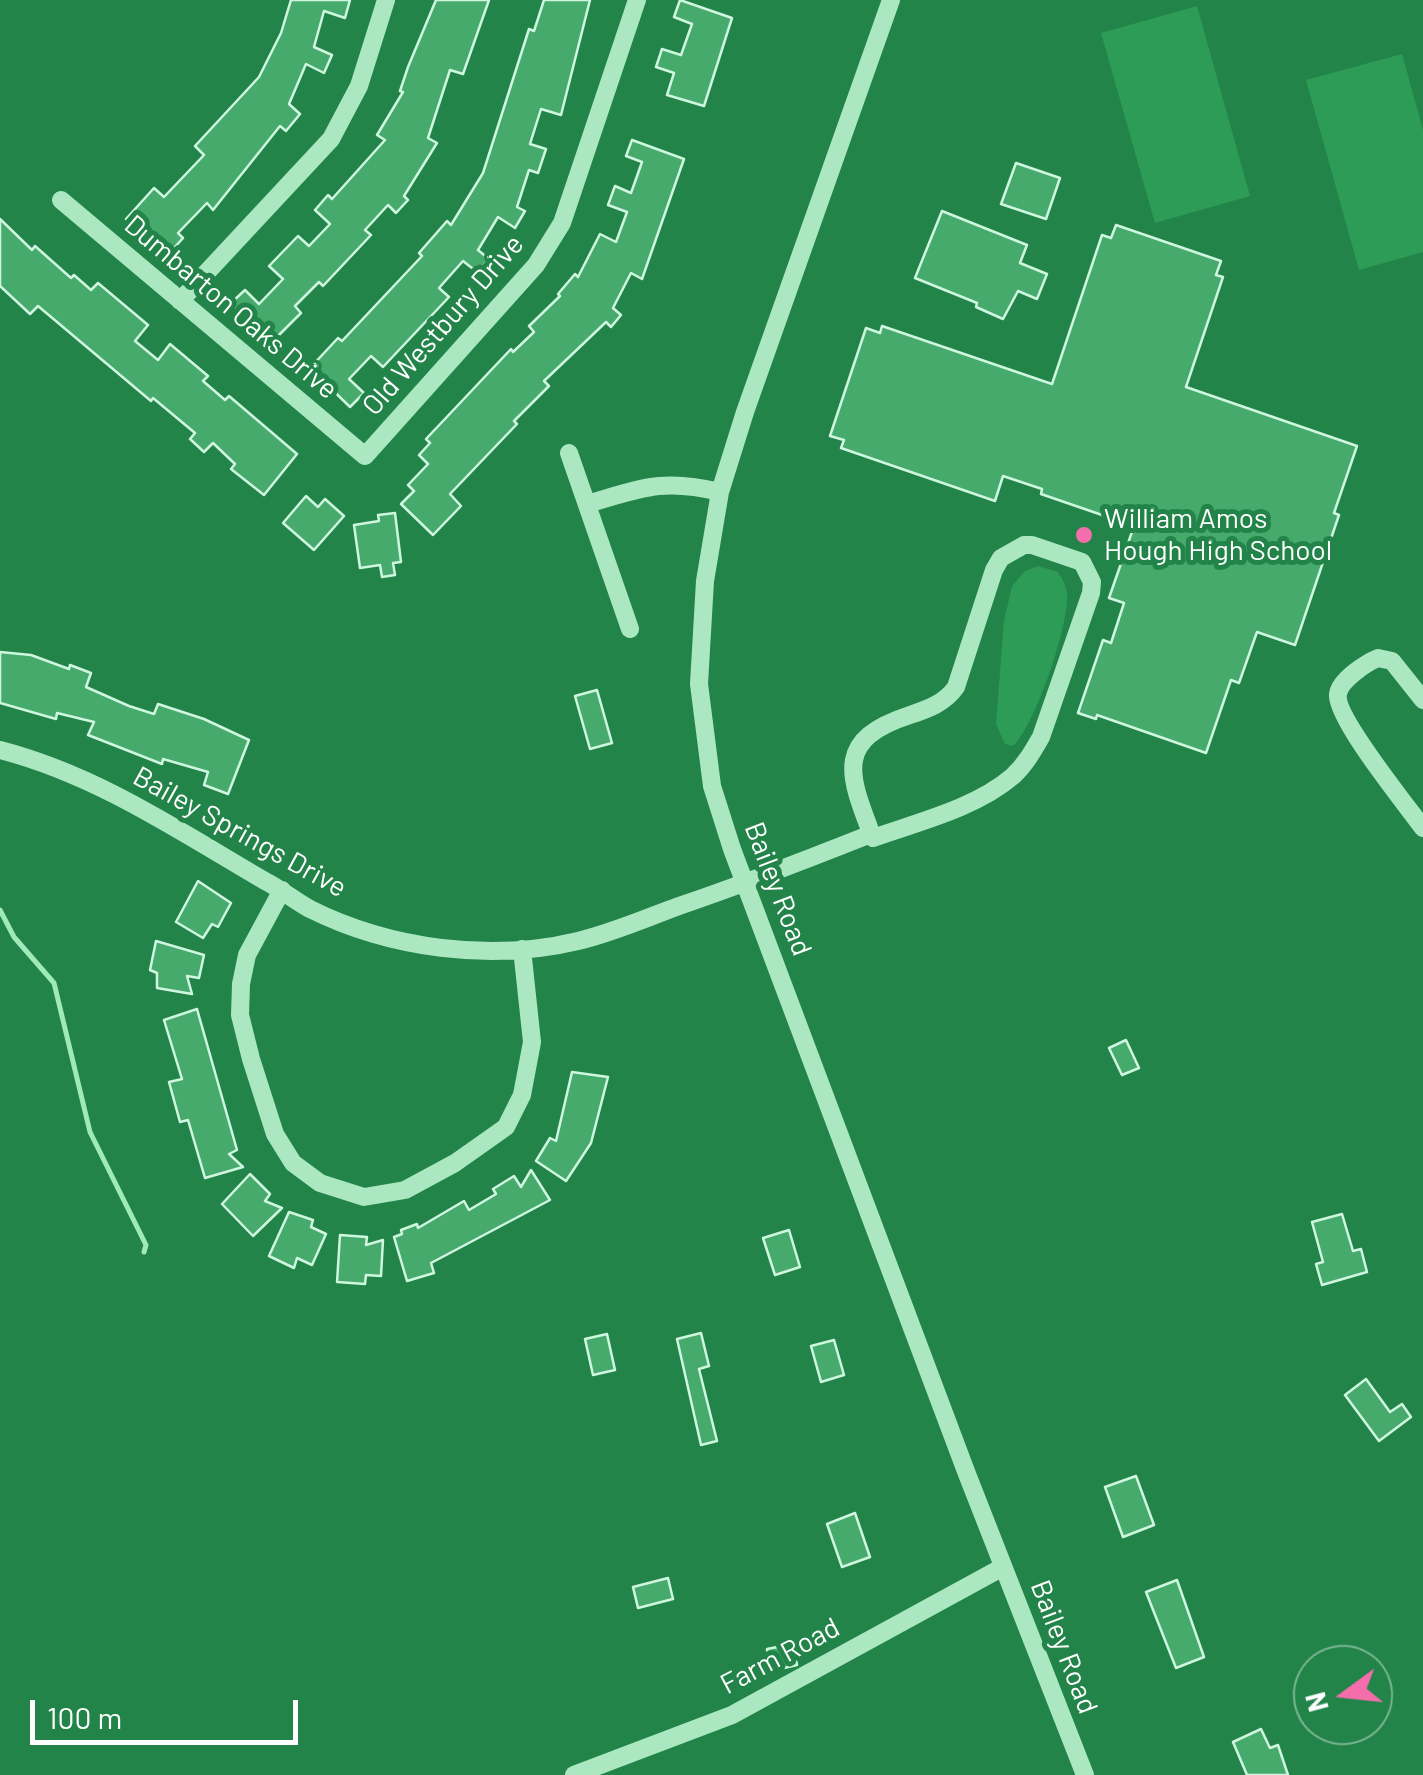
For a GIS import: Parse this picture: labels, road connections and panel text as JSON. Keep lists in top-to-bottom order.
{
  "streets": {
    "street": [
      "Dumbarton Oaks Drive",
      "Old Westbury Drive",
      "Bailey Springs Drive",
      "Bailey Road",
      "Farm Road"
    ]
  },
  "crossings": [
    ["Dumbarton Oaks Drive", "Old Westbury Drive"],
    ["Bailey Springs Drive", "Bailey Road"],
    ["Bailey Road", "Farm Road"]
  ],
  "places": ["William Amos Hough High School"],
  "scale_bar": "100 m",
  "north": "left"
}
